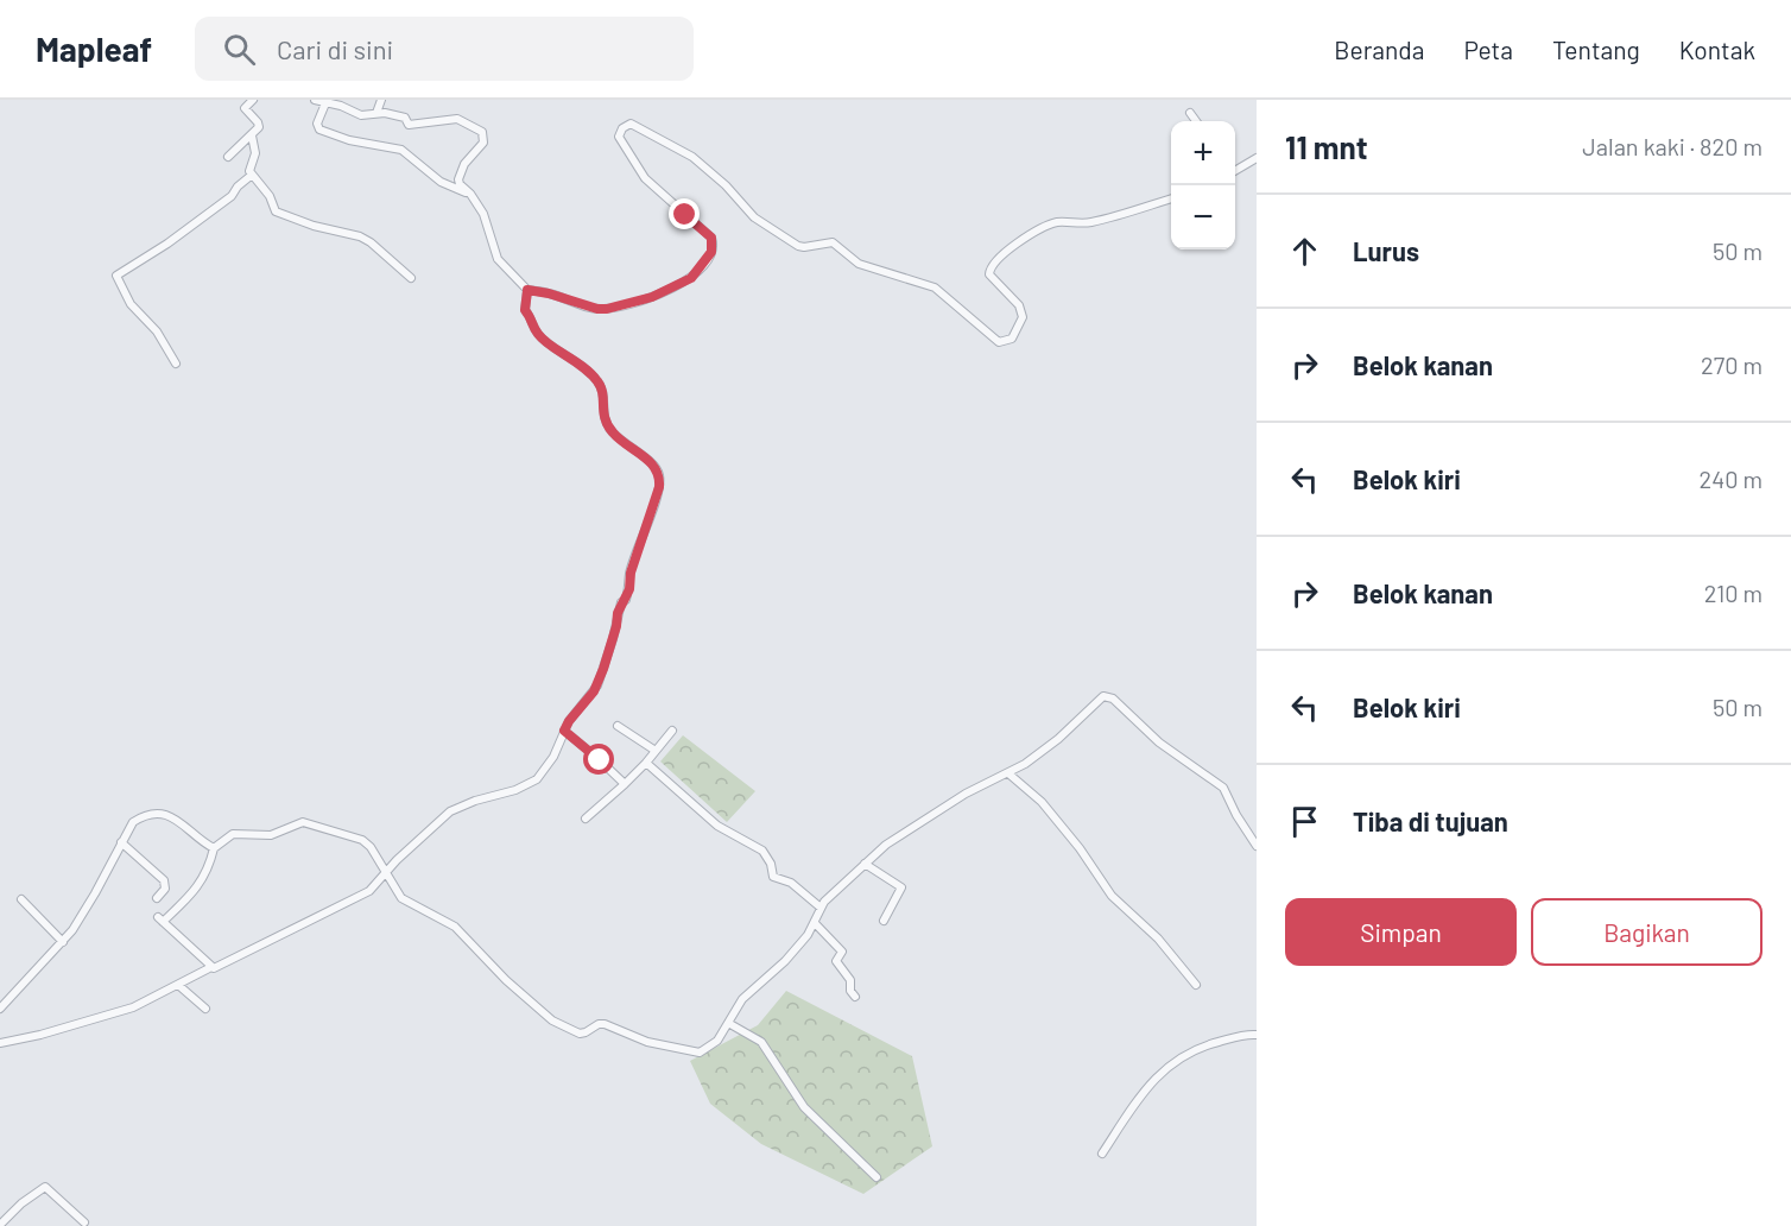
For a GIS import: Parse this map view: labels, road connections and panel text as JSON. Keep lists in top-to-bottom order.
{
  "page": {
    "header": "Mapleaf",
    "search": "Cari di sini",
    "nav": [
      "Beranda",
      "Peta",
      "Tentang",
      "Kontak"
    ],
    "heading": ["11 mnt", "Jalan kaki · 820 m"],
    "map_buttons": ["+", "−"],
    "list": [
      ["Lurus", "50 m"],
      ["Belok kanan", "270 m"],
      ["Belok kiri", "240 m"],
      ["Belok kanan", "210 m"],
      ["Belok kiri", "50 m"],
      "Tiba di tujuan"
    ],
    "buttons": ["Simpan", "Bagikan"]
  }
}
